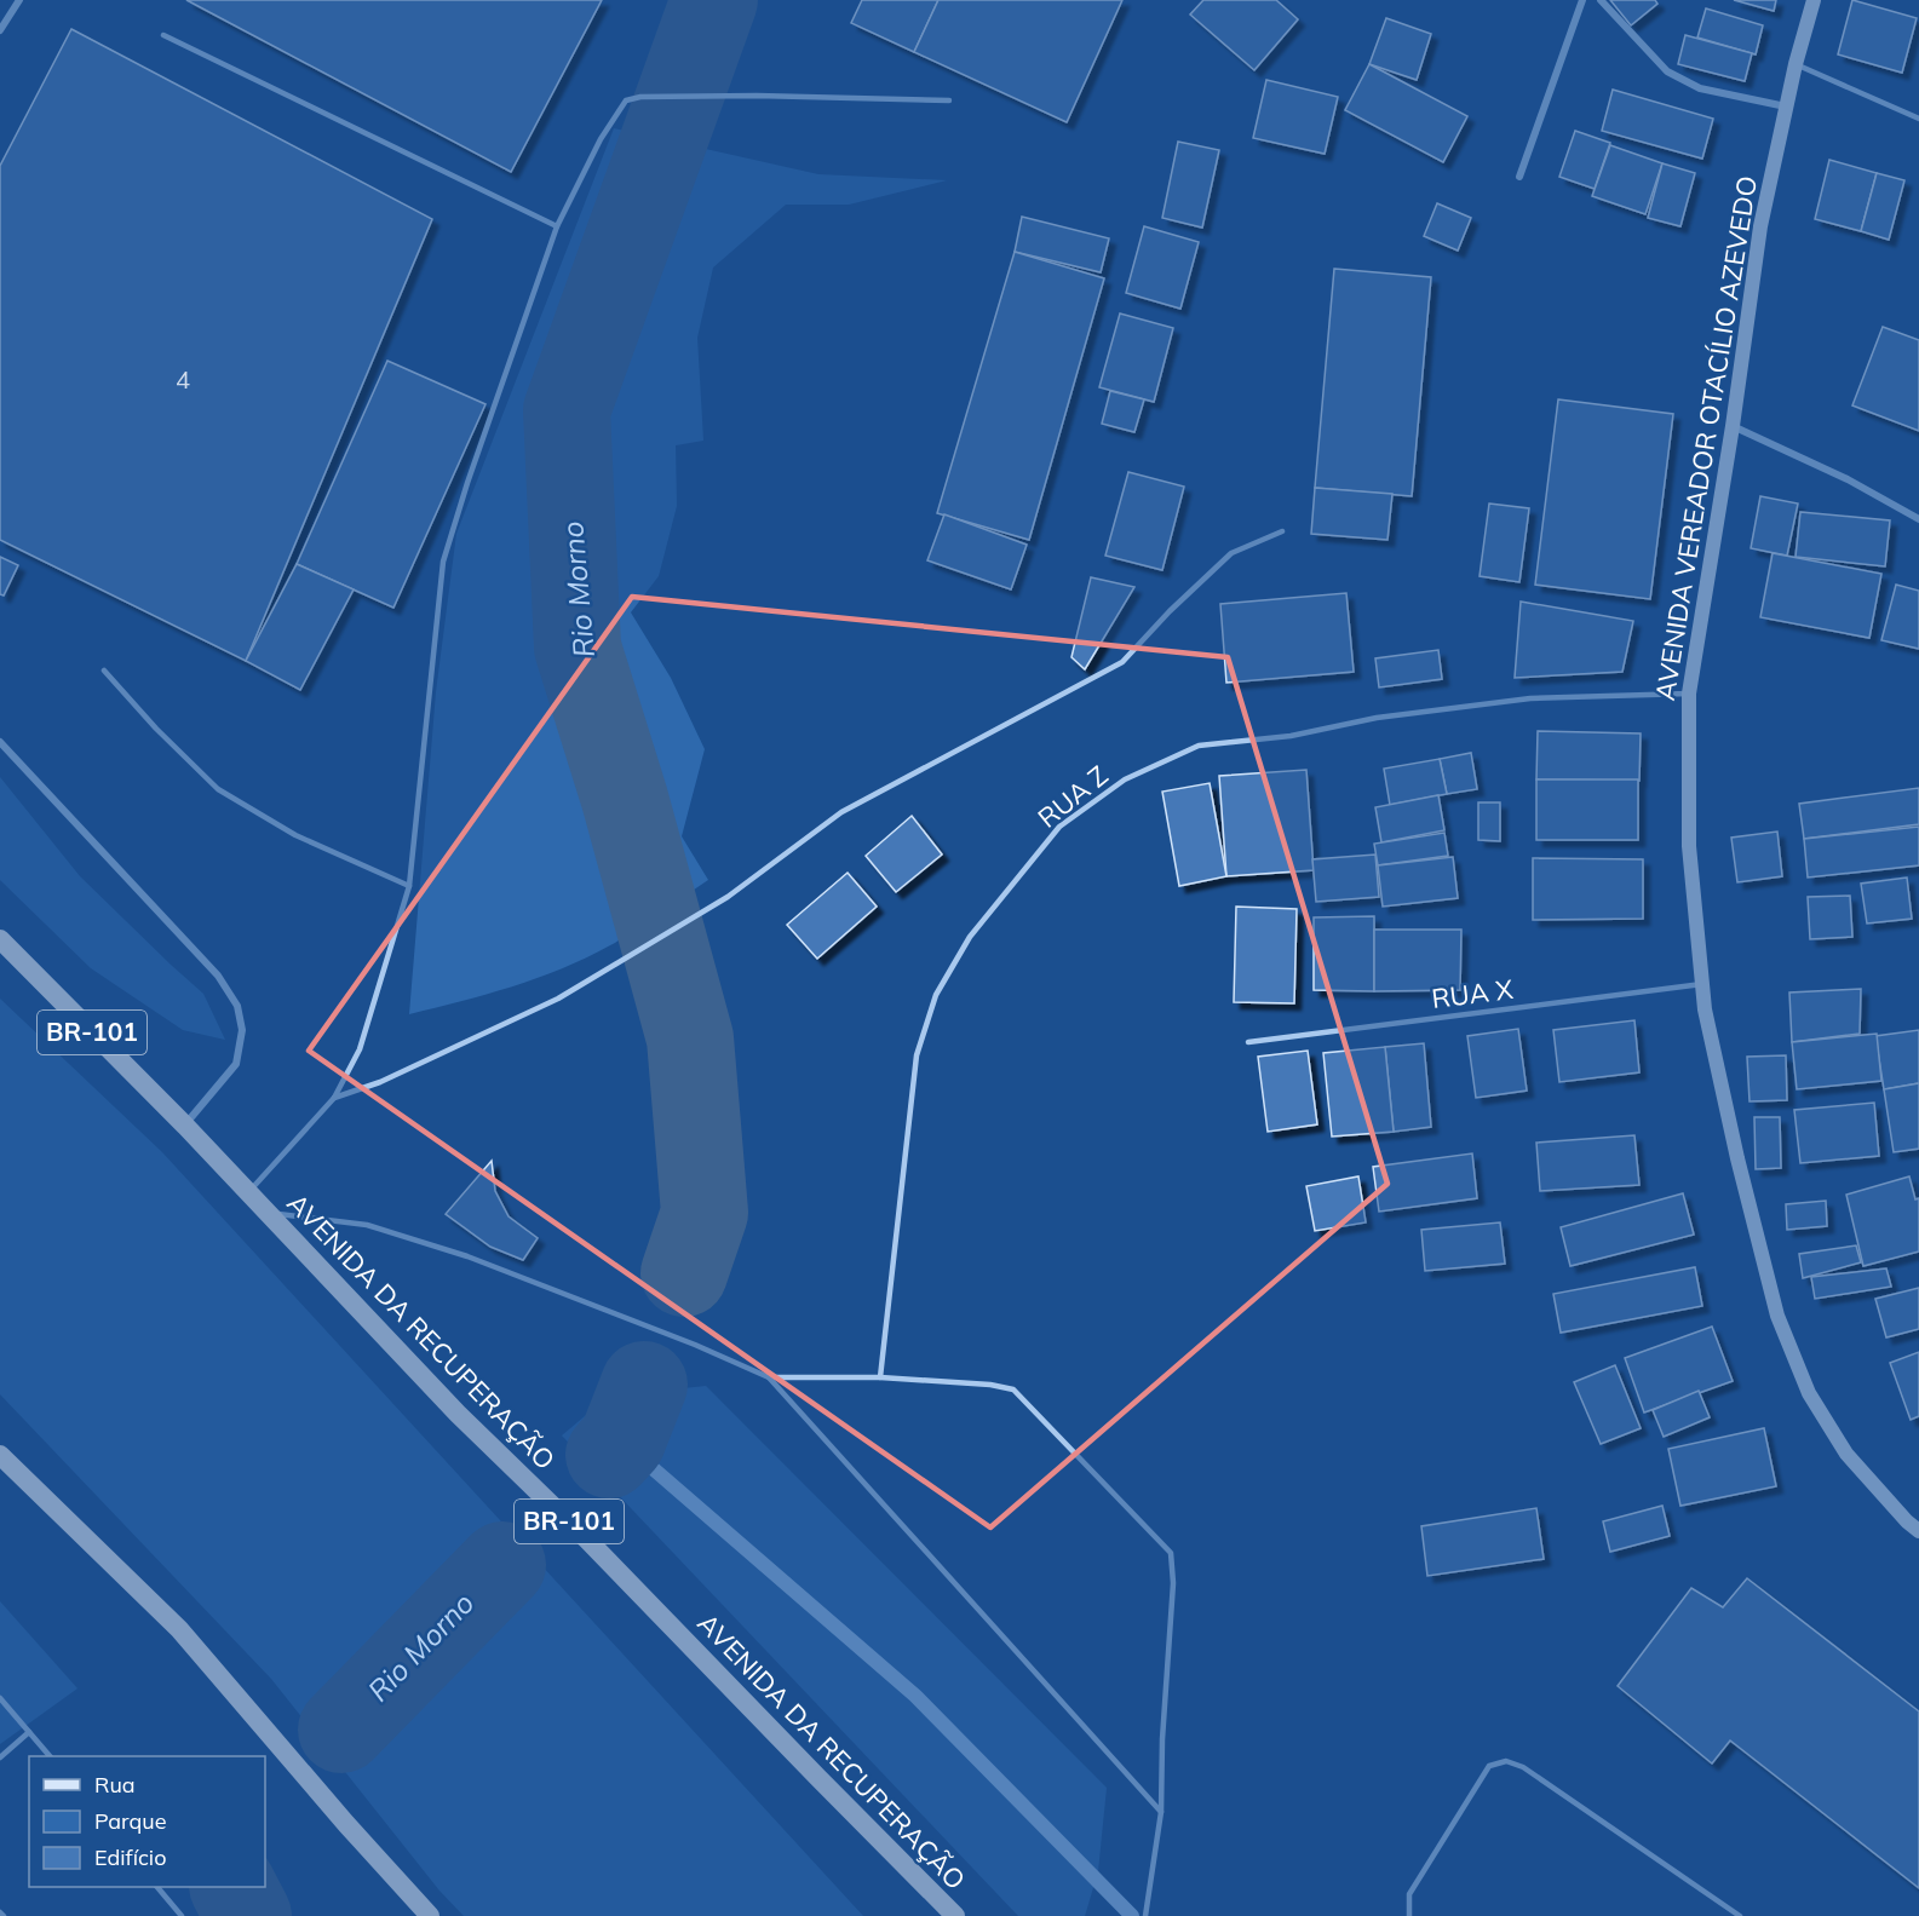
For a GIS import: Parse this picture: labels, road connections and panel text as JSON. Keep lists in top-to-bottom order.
{
  "streets": {
    "highway": ["BR-101", "AVENIDA DA RECUPERAÇÃO"],
    "main road": ["AVENIDA VEREADOR OTACÍLIO AZEVEDO"],
    "lane": ["RUA Z", "RUA X"]
  },
  "crossings": [
    ["AVENIDA VEREADOR OTACÍLIO AZEVEDO", "RUA Z"],
    ["AVENIDA VEREADOR OTACÍLIO AZEVEDO", "RUA X"]
  ],
  "water": ["Rio Morno"],
  "house_numbers": ["4"],
  "legend": ["Rua", "Parque", "Edifício"]
}
